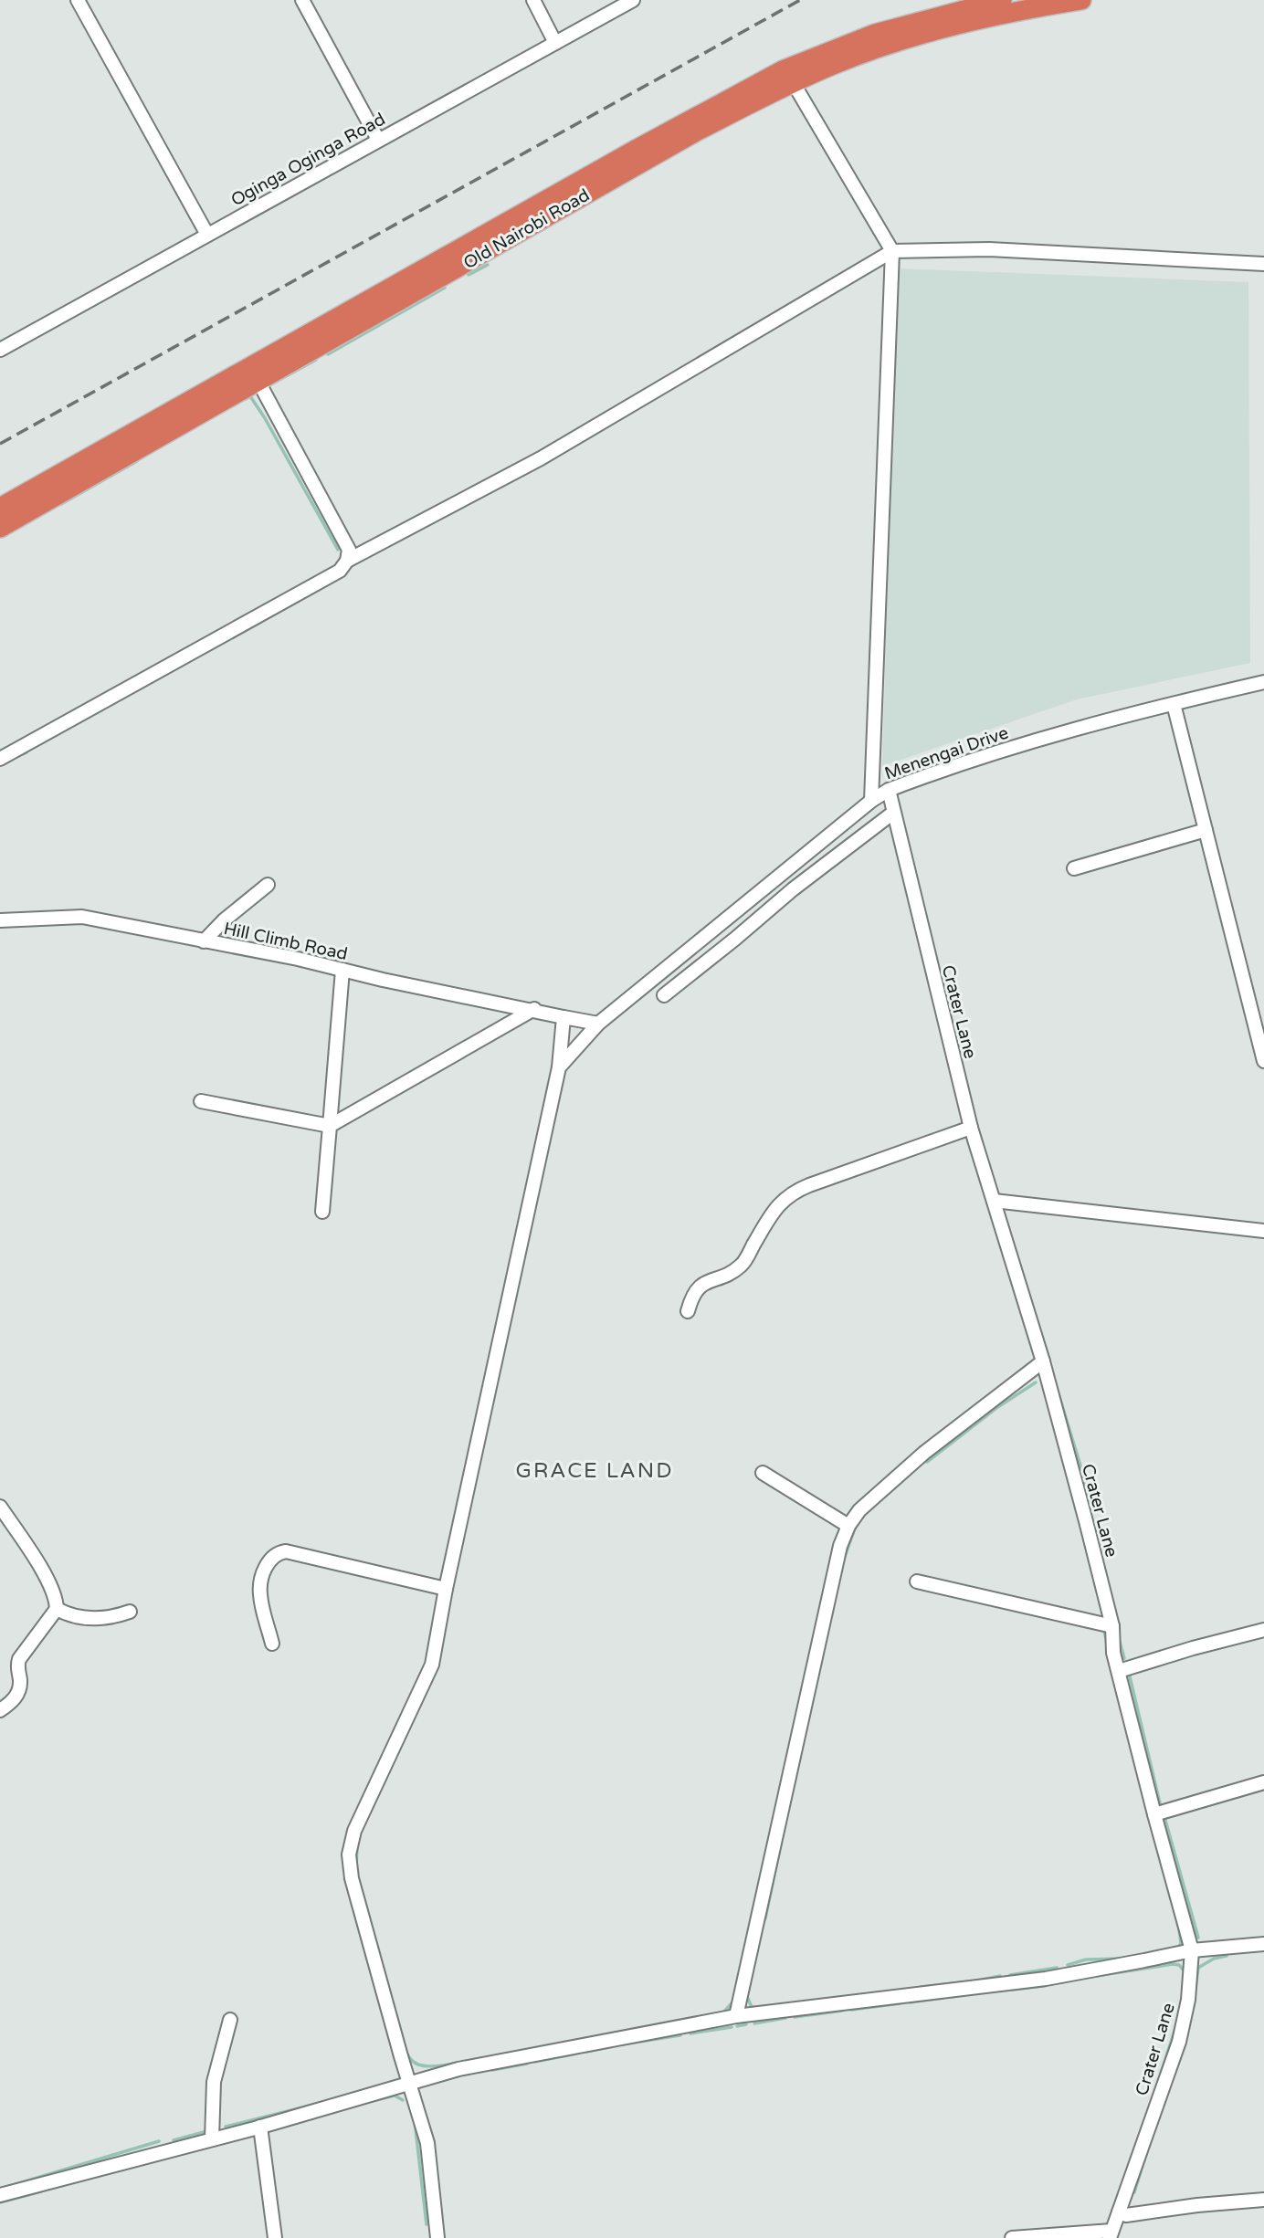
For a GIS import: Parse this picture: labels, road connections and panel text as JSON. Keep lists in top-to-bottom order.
{
  "streets": {
    "highway": ["Old Nairobi Road"],
    "street": [
      "Oginga Oginga Road",
      "Menengai Drive",
      "Hill Climb Road",
      "Crater Lane"
    ]
  },
  "crossings": [
    ["Menengai Drive", "Hill Climb Road"],
    ["Menengai Drive", "Crater Lane"]
  ],
  "districts": ["GRACE LAND"]
}
